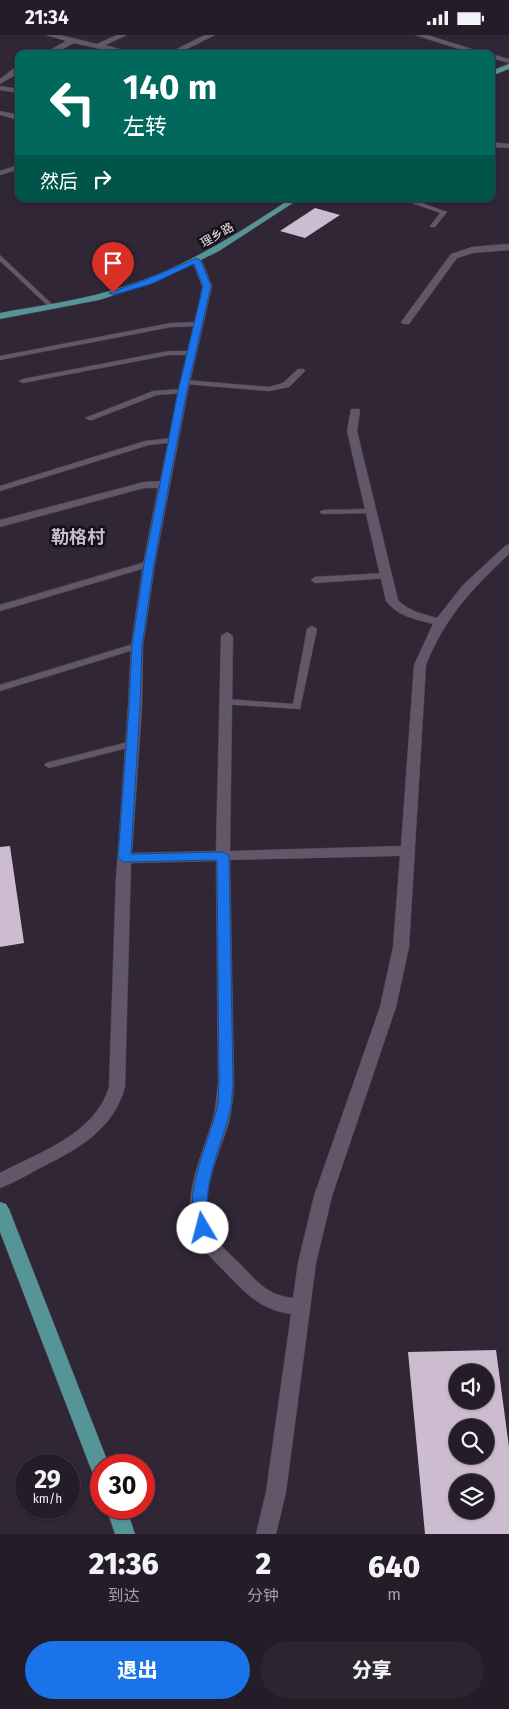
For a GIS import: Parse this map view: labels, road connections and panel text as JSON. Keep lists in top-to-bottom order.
{
  "streets": {
    "main road": ["理乡路"]
  },
  "districts": ["勒格村"],
  "page": {
    "status": "21:34",
    "turn": ["140 m", "左转"],
    "then": "然后",
    "speed": "29 km/h",
    "limit": "30",
    "eta": [
      "21:36",
      "到达",
      "2",
      "分钟",
      "640",
      "m"
    ],
    "buttons": ["退出", "分享"]
  }
}
